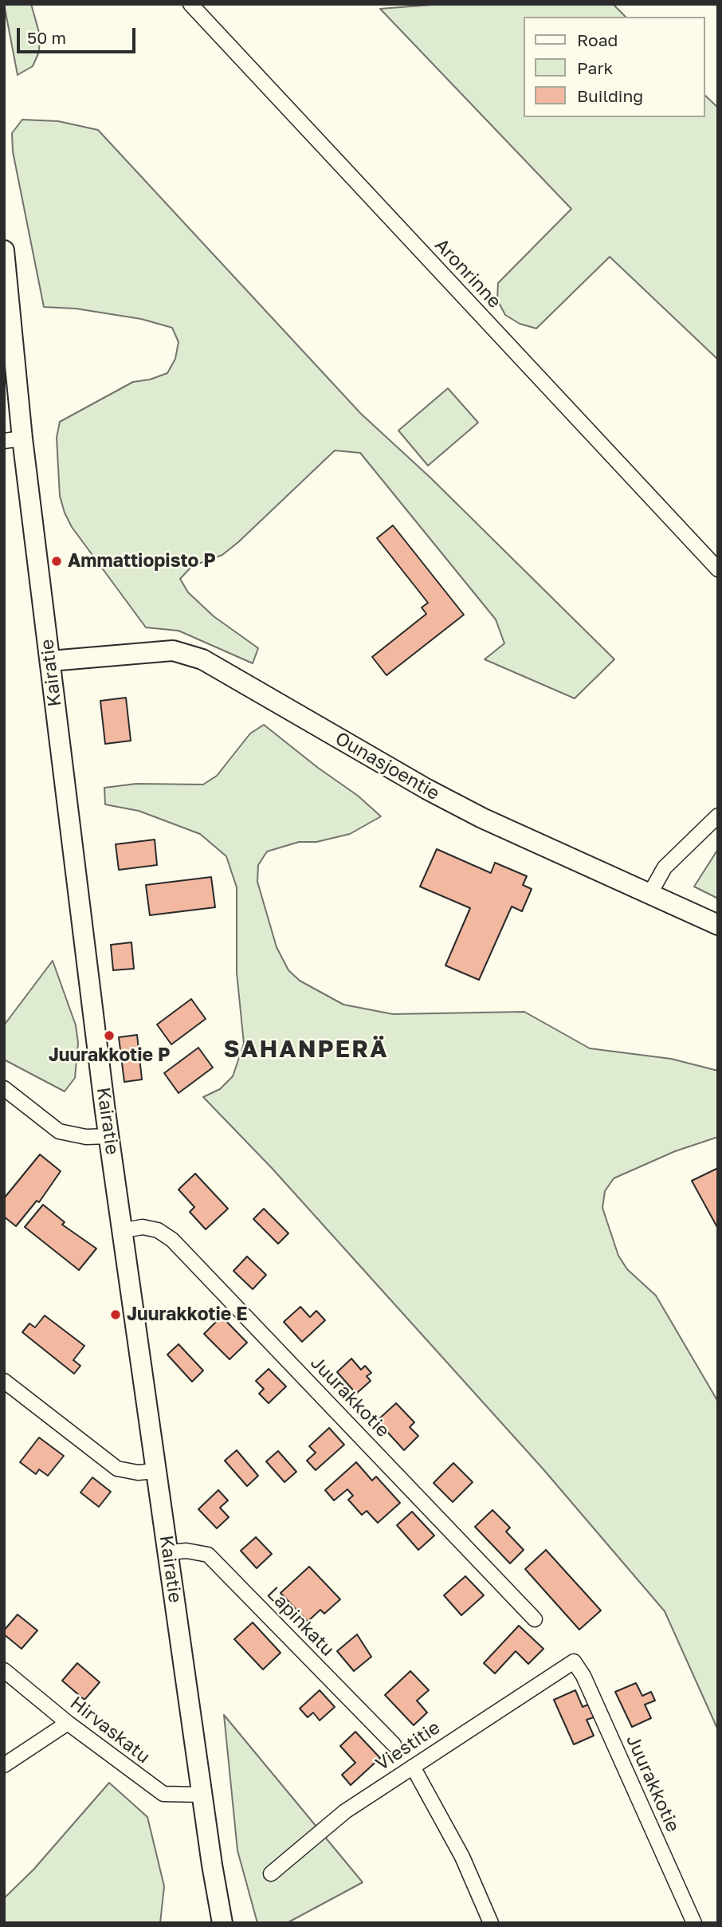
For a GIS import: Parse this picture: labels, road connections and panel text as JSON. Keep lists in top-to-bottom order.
{
  "streets": {
    "main road": ["Kairatie", "Ounasjoentie"],
    "street": [
      "Aronrinne",
      "Juurakkotie",
      "Lapinkatu",
      "Hirvaskatu",
      "Viestitie"
    ]
  },
  "crossings": [
    ["Kairatie", "Ounasjoentie"],
    ["Kairatie", "Juurakkotie"],
    ["Kairatie", "Lapinkatu"],
    ["Kairatie", "Hirvaskatu"],
    ["Juurakkotie", "Viestitie"]
  ],
  "districts": ["SAHANPERÄ"],
  "places": ["Ammattiopisto P", "Juurakkotie P", "Juurakkotie E"],
  "legend": ["Road", "Park", "Building"],
  "scale_bar": "50 m"
}
